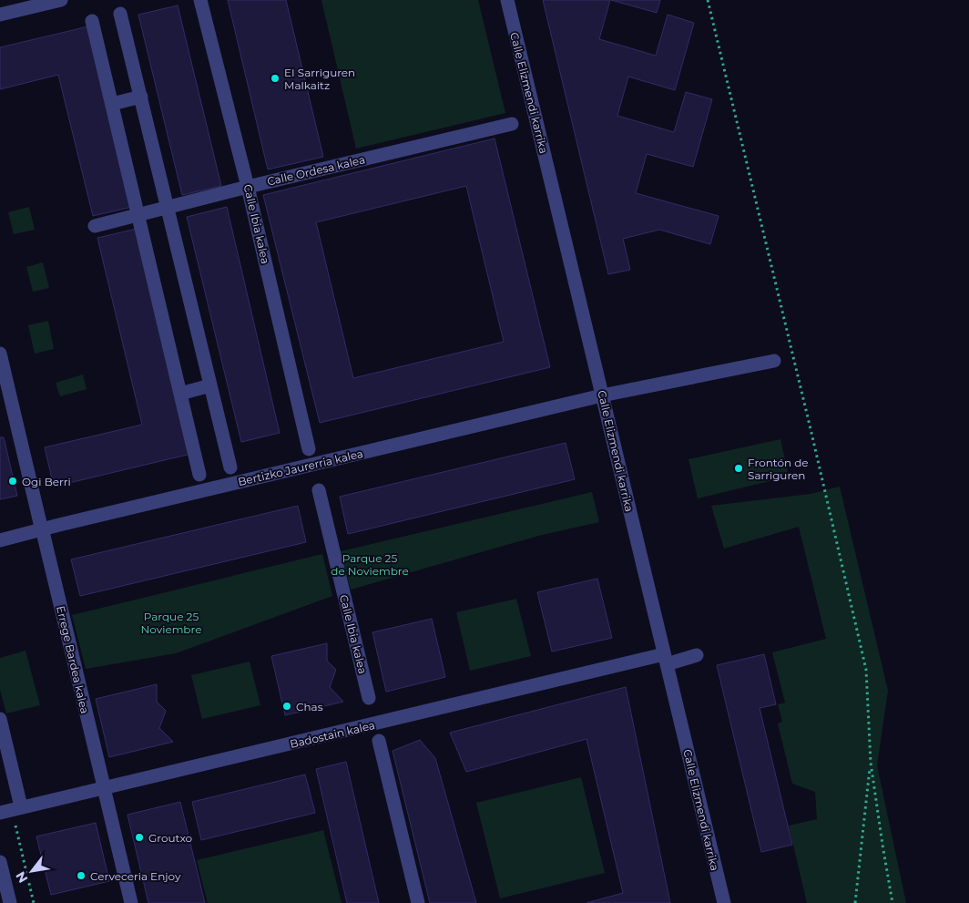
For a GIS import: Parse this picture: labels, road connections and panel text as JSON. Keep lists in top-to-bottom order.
{
  "streets": {
    "street": [
      "Calle Elizmendi karrika",
      "Calle Ordesa kalea",
      "Calle Ibia kalea",
      "Bertizko Jaurerria kalea",
      "Errege Bardea kalea",
      "Badostain kalea"
    ]
  },
  "crossings": [
    ["Calle Elizmendi karrika", "Bertizko Jaurerria kalea"],
    ["Calle Elizmendi karrika", "Badostain kalea"],
    ["Calle Ordesa kalea", "Calle Ibia kalea"]
  ],
  "parks": ["Parque 25 de Noviembre", "Parque 25 Noviembre"],
  "places": [
    "EI Sarriguren Malkaitz",
    "Frontón de Sarriguren",
    "Ogi Berri",
    "Chas",
    "Groutxo",
    "Cerveceria Enjoy"
  ],
  "north": "bottom left"
}
